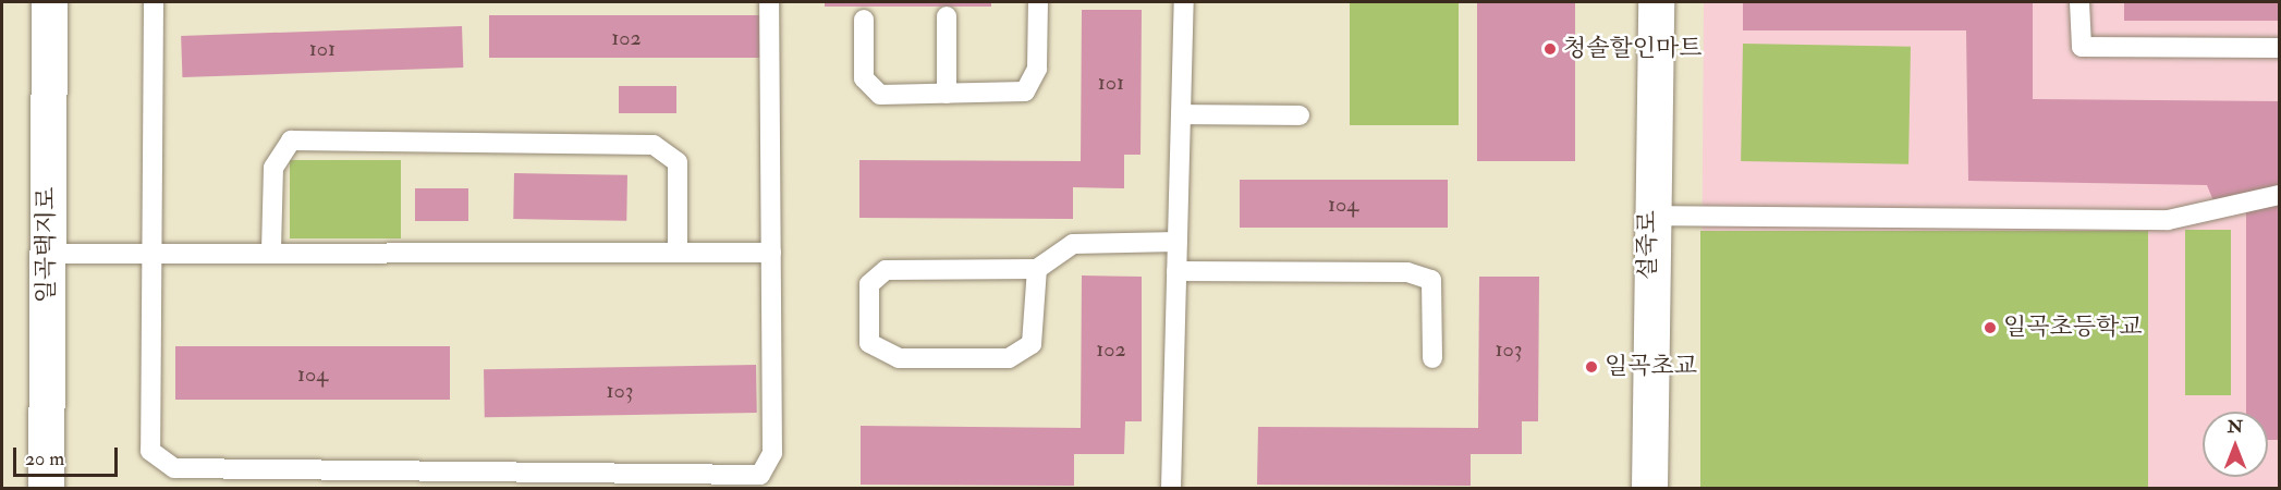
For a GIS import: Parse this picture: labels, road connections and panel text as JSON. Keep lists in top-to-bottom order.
{
  "streets": {
    "street": ["일곡택지로", "설죽로"]
  },
  "places": ["청솔할인마트", "일곡초등학교", "일곡초교"],
  "house_numbers": [
    "102",
    "101",
    "101",
    "104",
    "102",
    "103",
    "104",
    "103"
  ],
  "scale_bar": "20 m",
  "north": "top"
}
